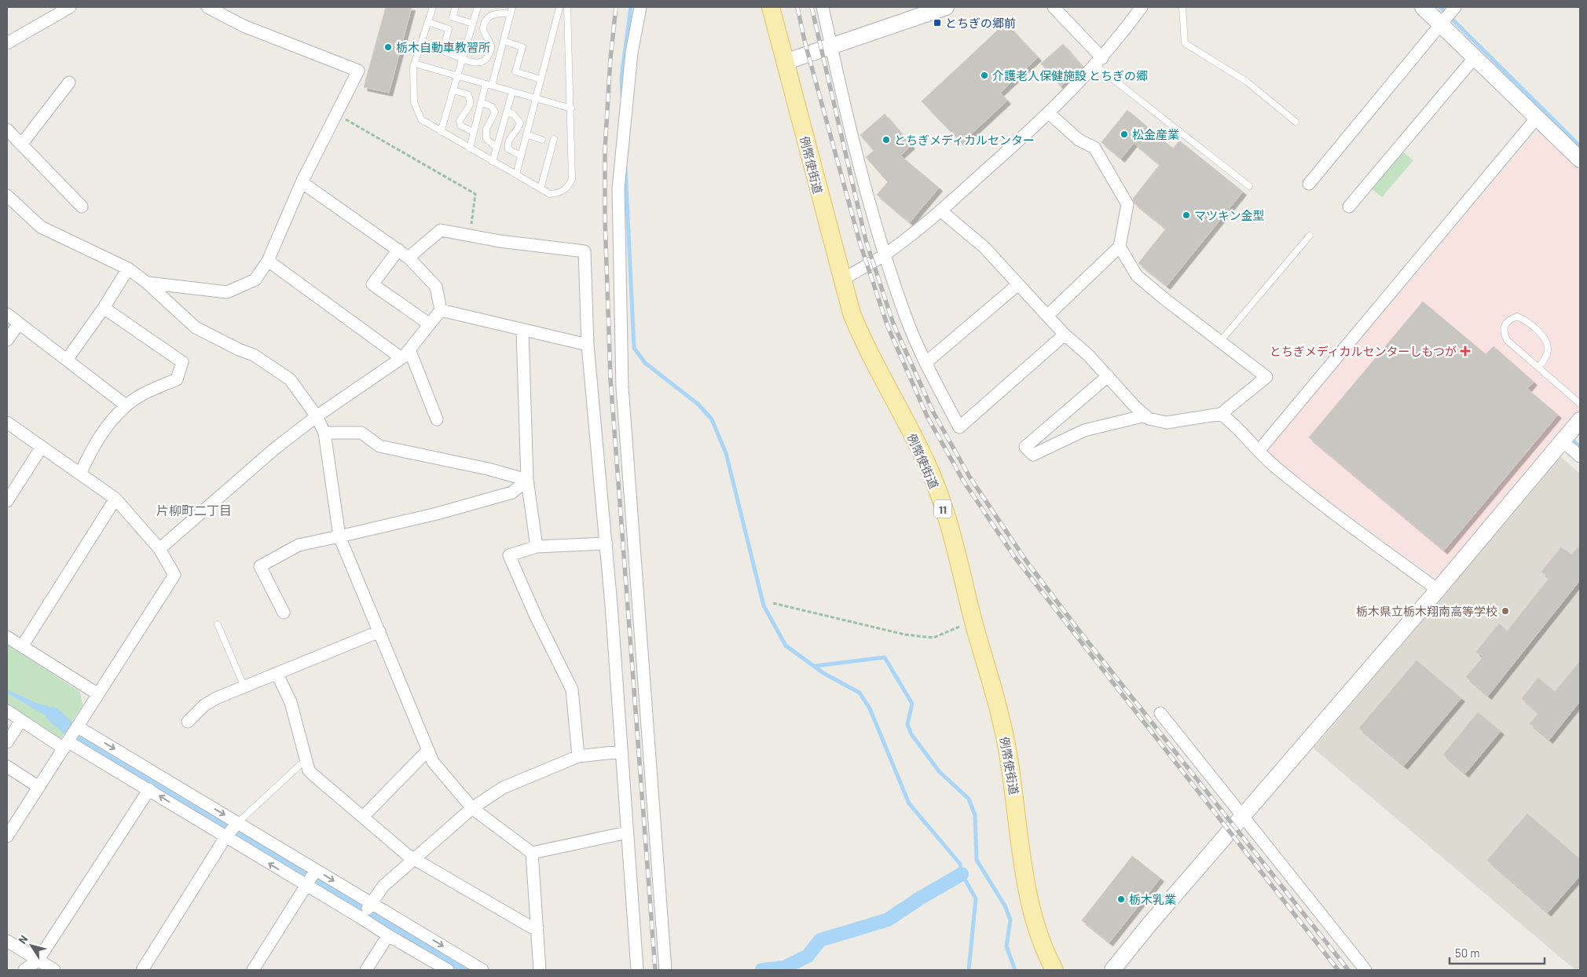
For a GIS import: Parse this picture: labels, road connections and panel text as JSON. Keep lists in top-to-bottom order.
{
  "streets": {
    "main road": ["例幣使街道", "11"]
  },
  "districts": ["片柳町二丁目"],
  "places": {
    "transit": ["とちぎの郷前"],
    "other": [
      "栃木自動車教習所",
      "介護老人保健施設 とちぎの郷",
      "松金産業",
      "とちぎメディカルセンター",
      "マツキン金型",
      "栃木県立栃木翔南高等学校",
      "栃木乳業"
    ],
    "health": ["とちぎメディカルセンターしもつが"]
  },
  "scale_bar": "50 m",
  "north": "top left"
}
